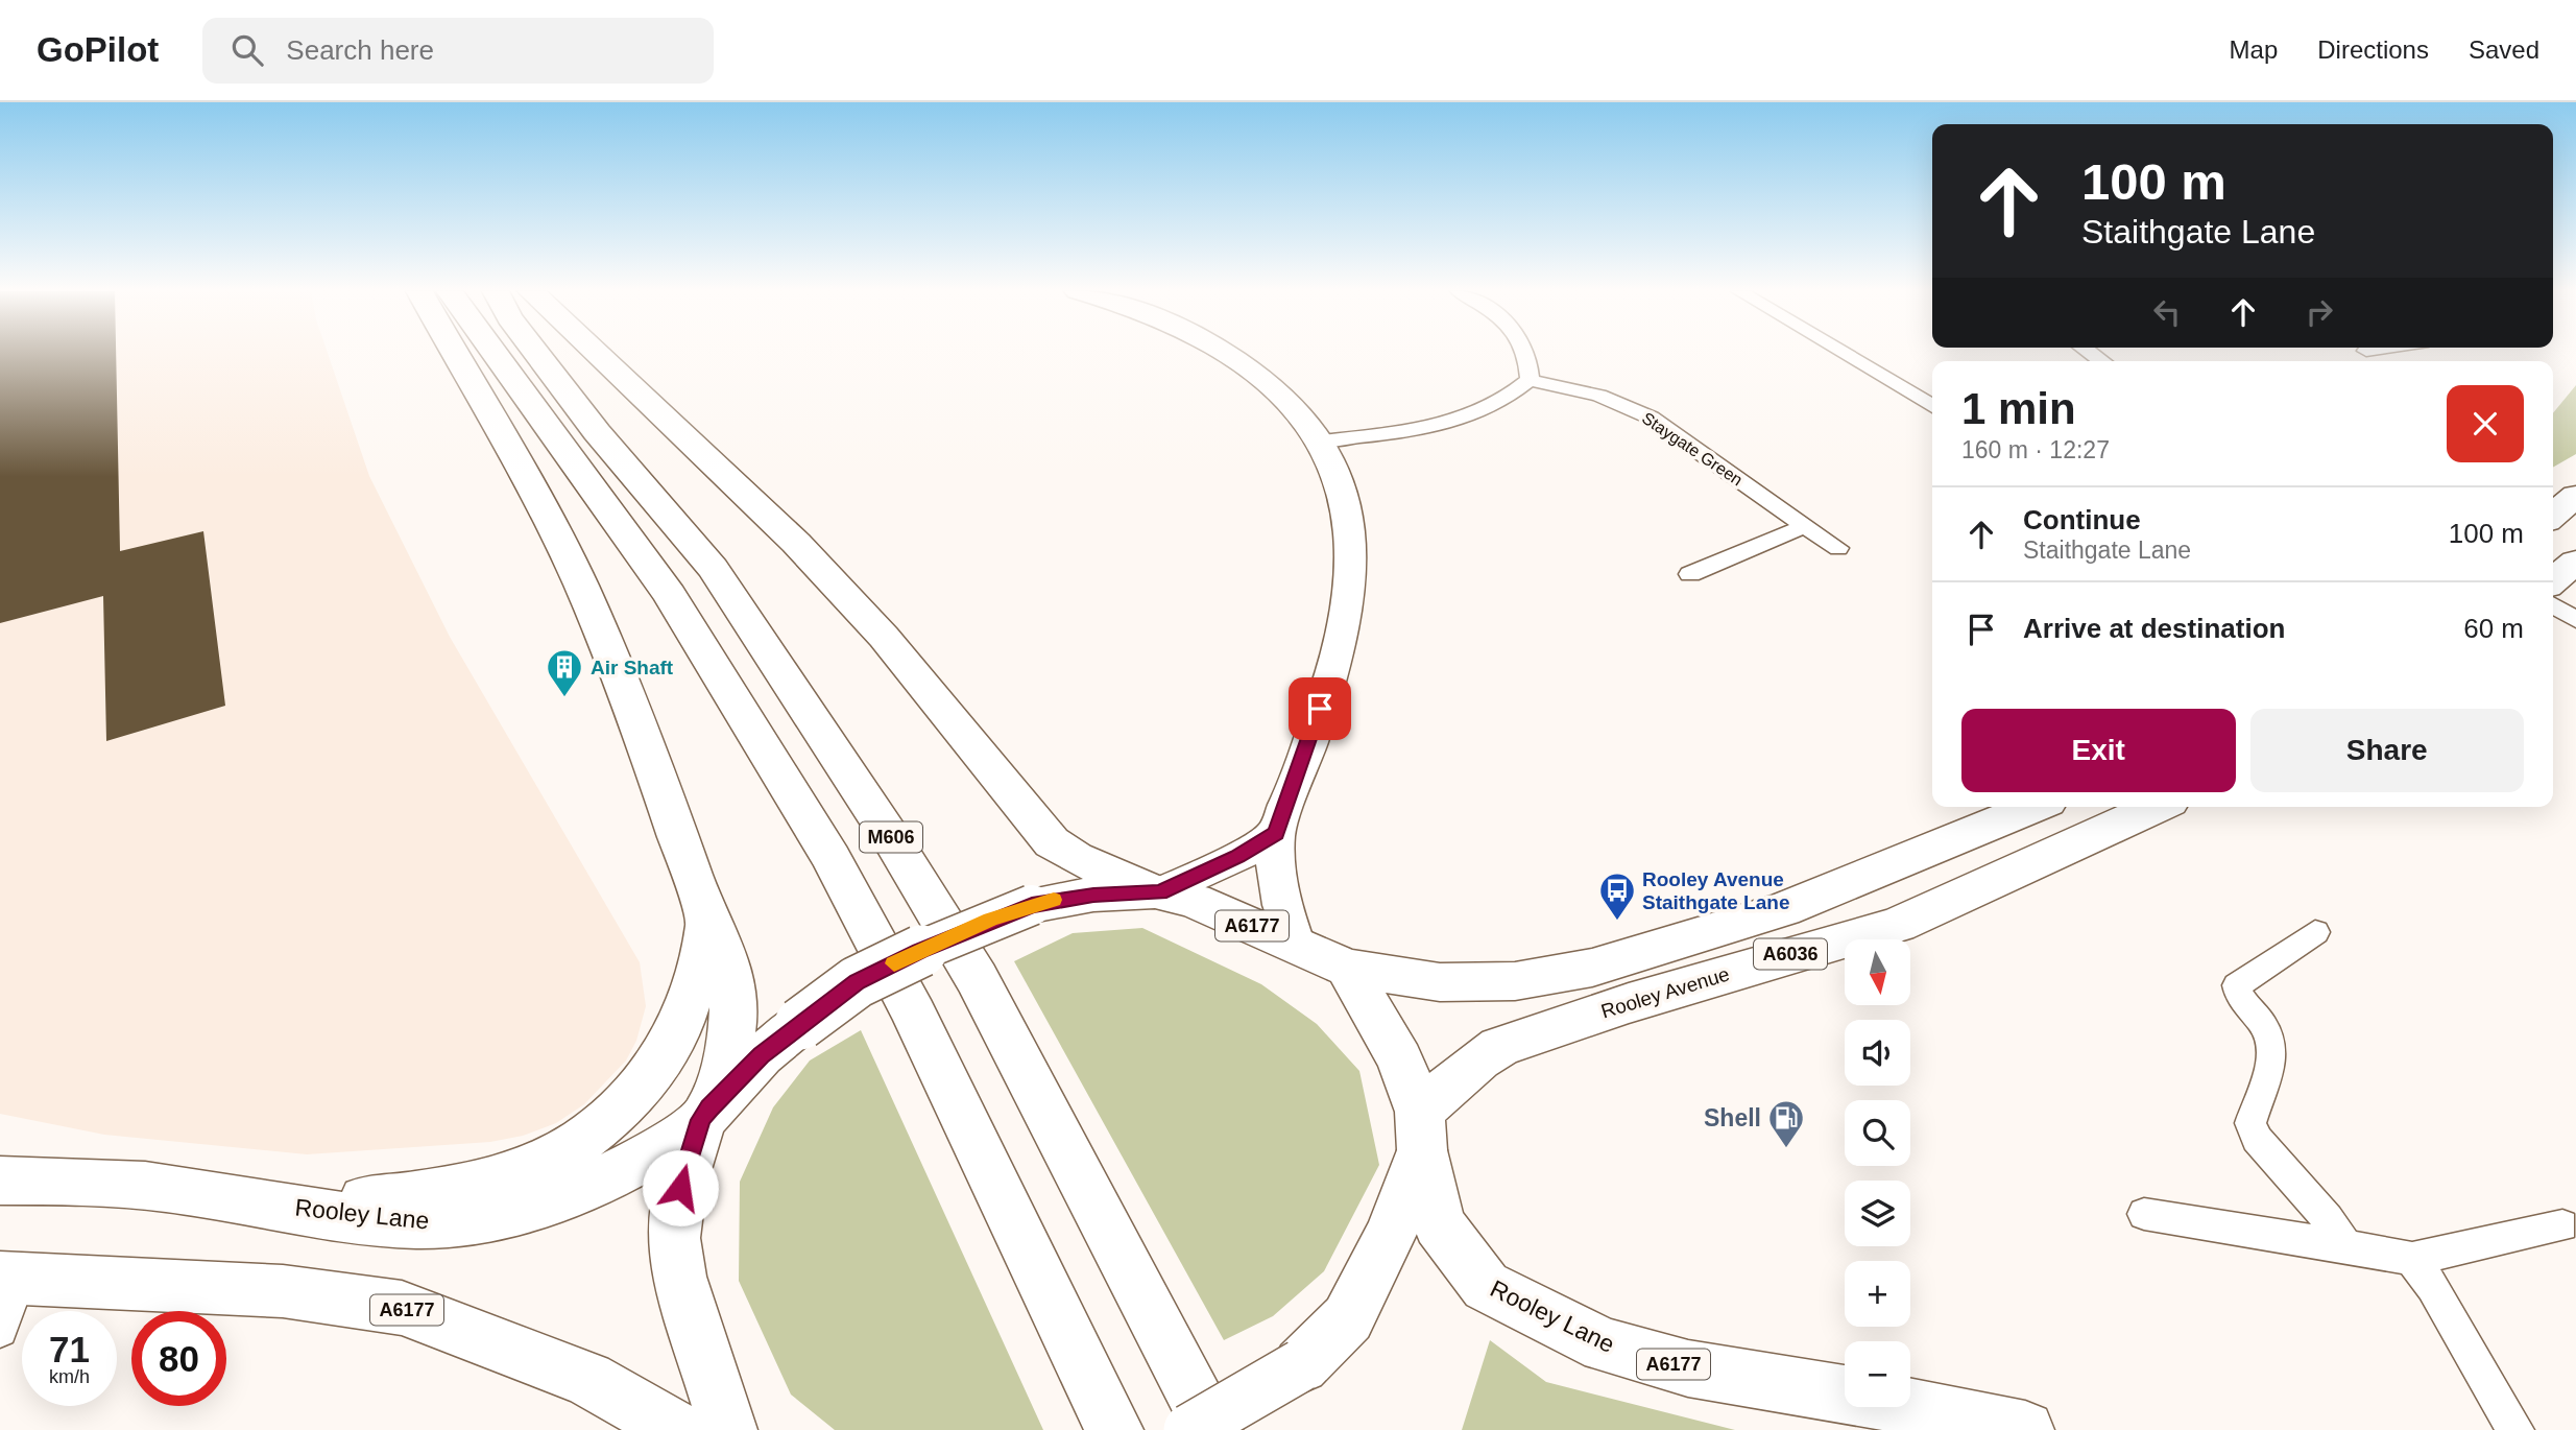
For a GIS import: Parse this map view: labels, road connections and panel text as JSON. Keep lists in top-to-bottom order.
{
  "streets": {
    "main road": [
      "M606",
      "A6177",
      "A6036",
      "Rooley Avenue",
      "Rooley Lane"
    ],
    "street": ["Staygate Green"]
  },
  "crossings": [
    ["A6177", "A6036"],
    ["A6177", "Rooley Avenue"],
    ["A6177", "Rooley Lane"],
    ["Rooley Avenue", "Rooley Lane"]
  ],
  "places": {
    "building": ["Air Shaft"],
    "bus stop": ["Rooley Avenue Staithgate Lane"],
    "fuel station": ["Shell"]
  },
  "north": "bottom",
  "page": {
    "header": "GoPilot",
    "search": "Search here",
    "nav": ["Map", "Directions", "Saved"],
    "turn": ["100 m", "Staithgate Lane"],
    "heading": ["1 min", "160 m · 12:27"],
    "list": [
      {
        "name": "Continue",
        "note": "Staithgate Lane",
        "value": "100 m"
      },
      {
        "name": "Arrive at destination",
        "value": "60 m"
      }
    ],
    "buttons": ["Exit", "Share"],
    "map_buttons": ["+", "−"],
    "speed": "71 km/h",
    "limit": "80"
  }
}
